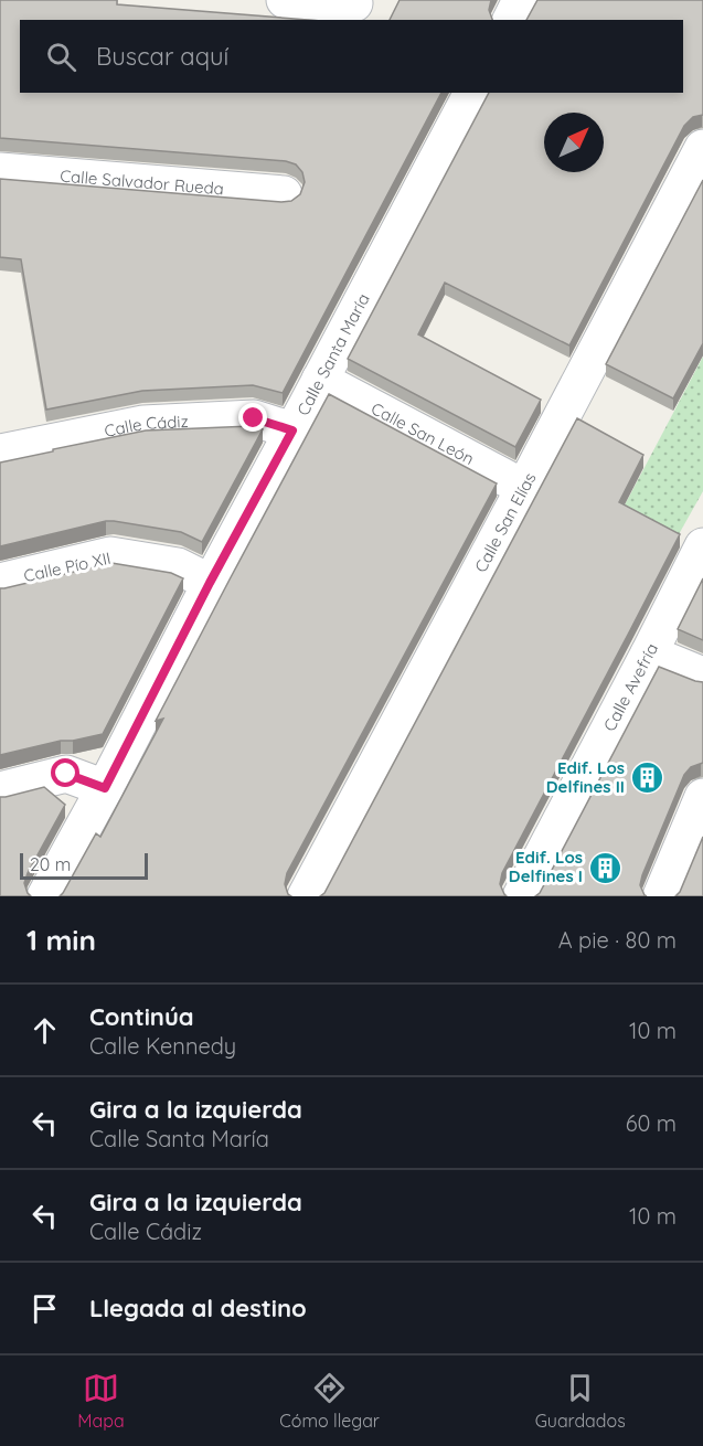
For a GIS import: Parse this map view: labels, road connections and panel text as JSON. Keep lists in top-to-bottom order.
{
  "streets": {
    "street": [
      "Calle Salvador Rueda",
      "Calle Santa María",
      "Calle Cádiz",
      "Calle San León",
      "Calle San Elías",
      "Calle Pío XII",
      "Calle Avefría"
    ]
  },
  "crossings": [
    ["Calle Santa María", "Calle Cádiz"],
    ["Calle Santa María", "Calle San León"],
    ["Calle Santa María", "Calle Pío XII"],
    ["Calle San León", "Calle San Elías"]
  ],
  "places": {
    "building": ["Edif. Los Delfines II", "Edif. Los Delfines I"]
  },
  "scale_bar": "20 m",
  "north": "top right",
  "page": {
    "search": "Buscar aquí",
    "scale": "20 m",
    "heading": ["1 min", "A pie · 80 m"],
    "list": [
      ["Continúa", "Calle Kennedy", "10 m"],
      ["Gira a la izquierda", "Calle Santa María", "60 m"],
      ["Gira a la izquierda", "Calle Cádiz", "10 m"],
      "Llegada al destino"
    ],
    "nav": ["Mapa", "Cómo llegar", "Guardados"]
  }
}
